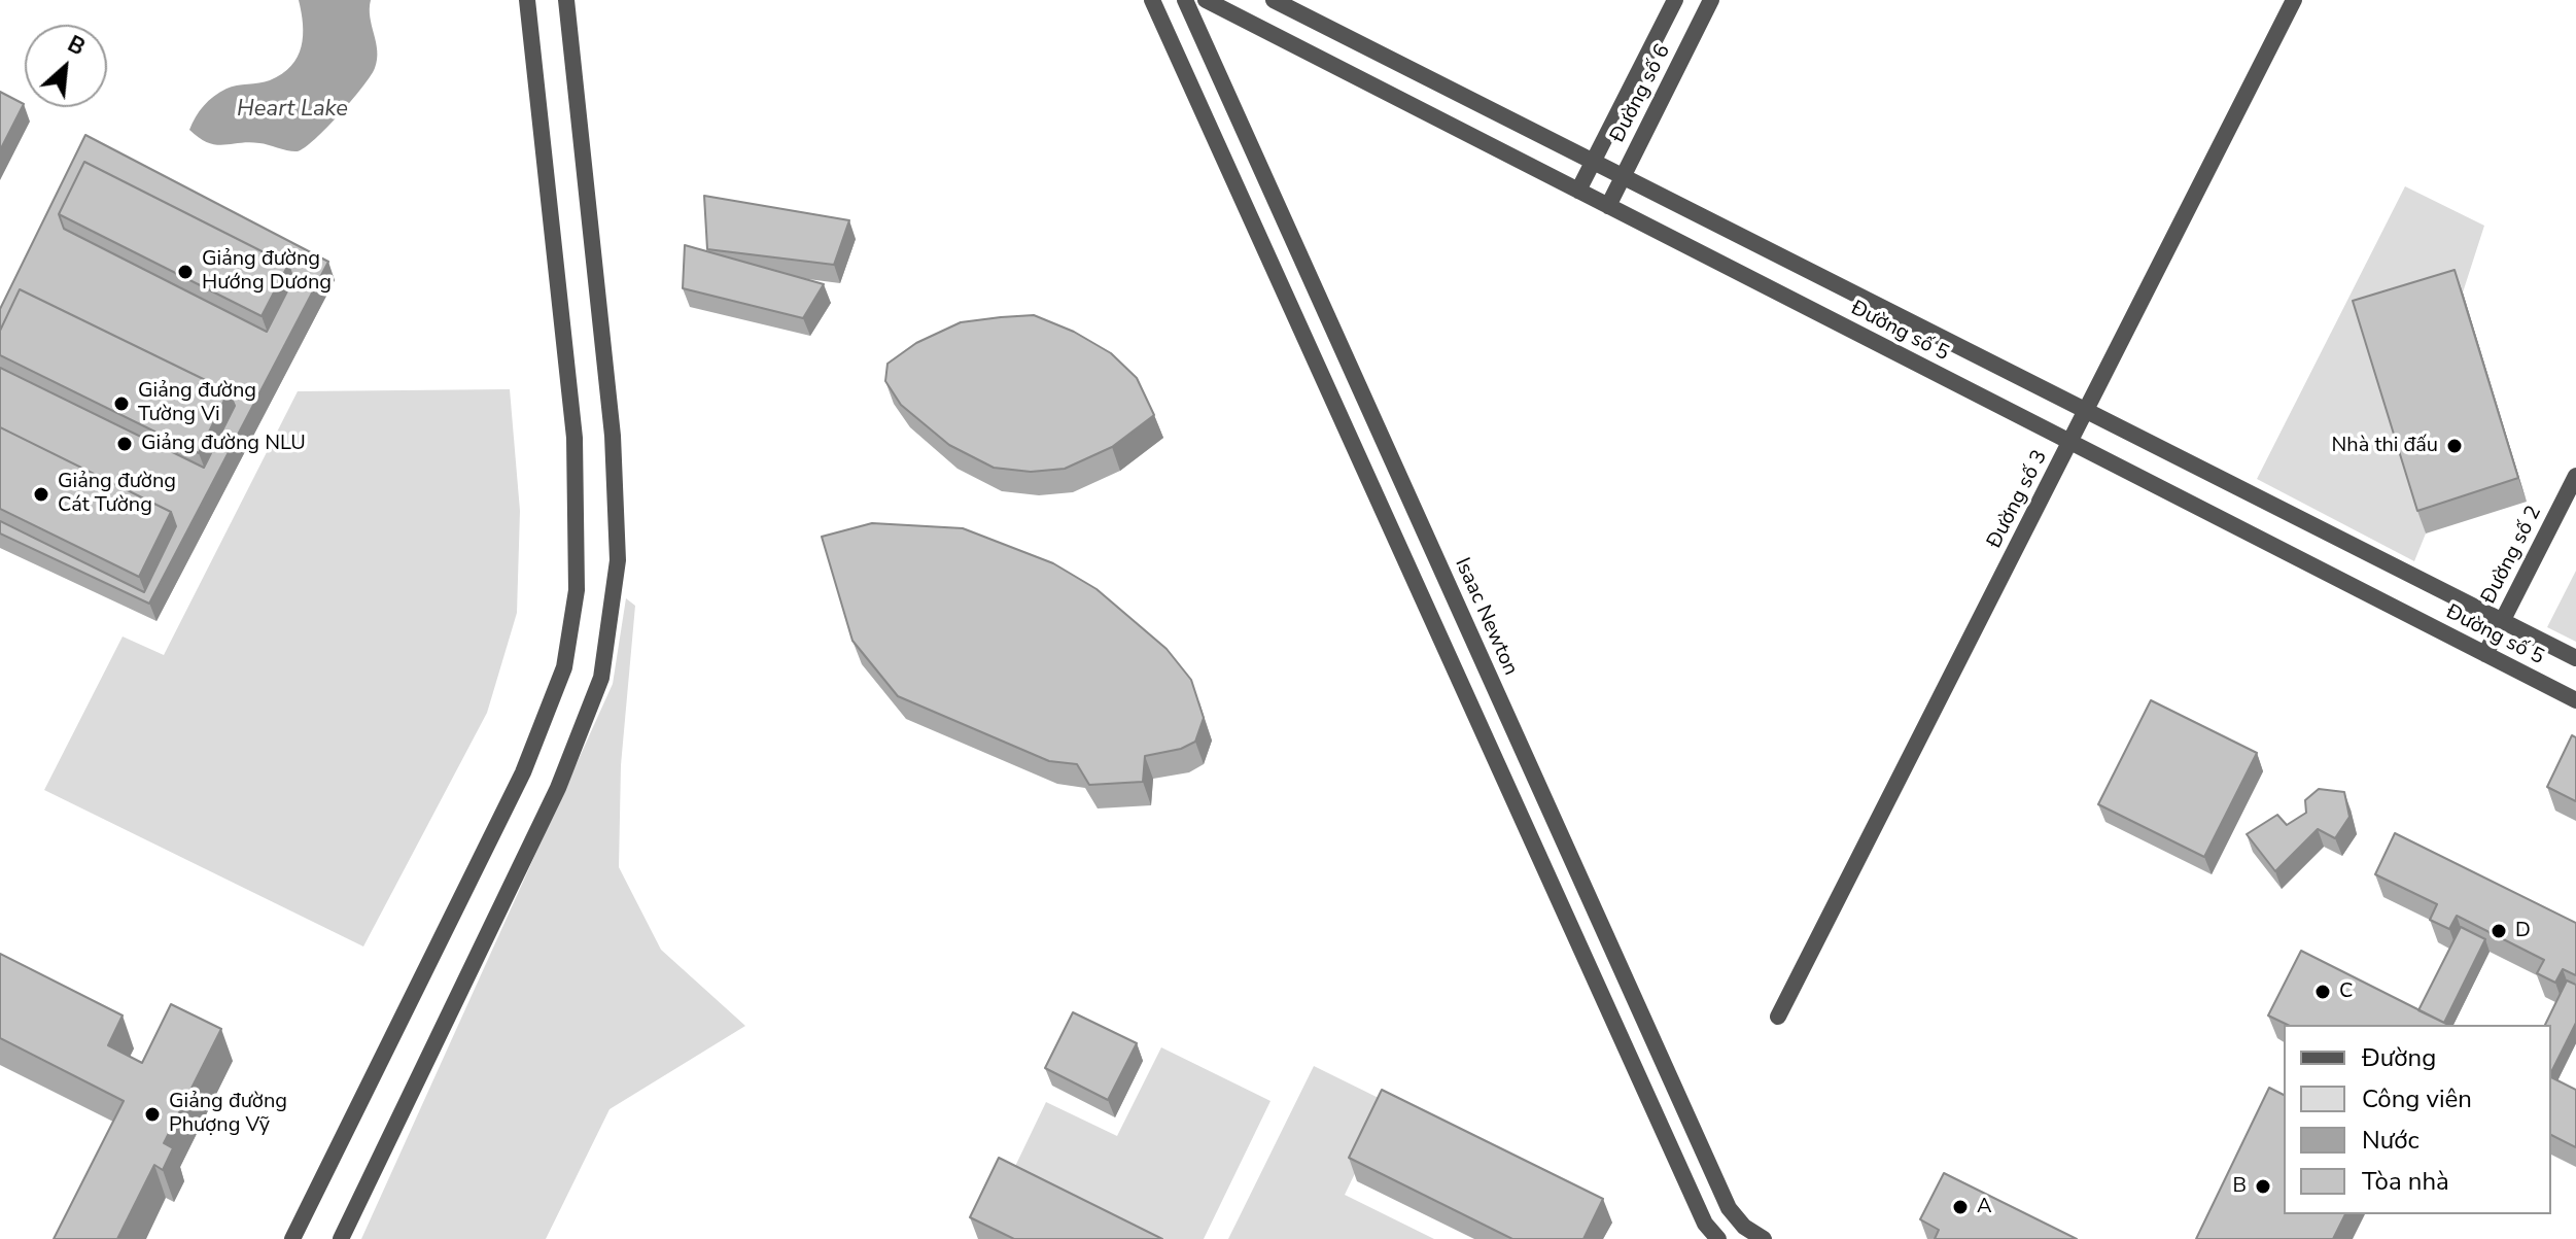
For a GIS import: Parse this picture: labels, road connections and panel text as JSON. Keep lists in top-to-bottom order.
{
  "streets": {
    "street": [
      "Đường số 6",
      "Đường số 5",
      "Đường số 3",
      "Đường số 2",
      "Isaac Newton"
    ]
  },
  "crossings": [
    ["Đường số 6", "Đường số 5"],
    ["Đường số 5", "Đường số 3"],
    ["Đường số 5", "Đường số 2"]
  ],
  "water": ["Heart Lake"],
  "places": [
    "Giảng đường Hướng Dương",
    "Giảng đường Tường Vi",
    "Giảng đường NLU",
    "Nhà thi đấu",
    "Giảng đường Cát Tường",
    "D",
    "C",
    "Giảng đường Phượng Vỹ",
    "B",
    "A"
  ],
  "legend": [
    "Đường",
    "Công viên",
    "Nước",
    "Tòa nhà"
  ],
  "north": "top right"
}
